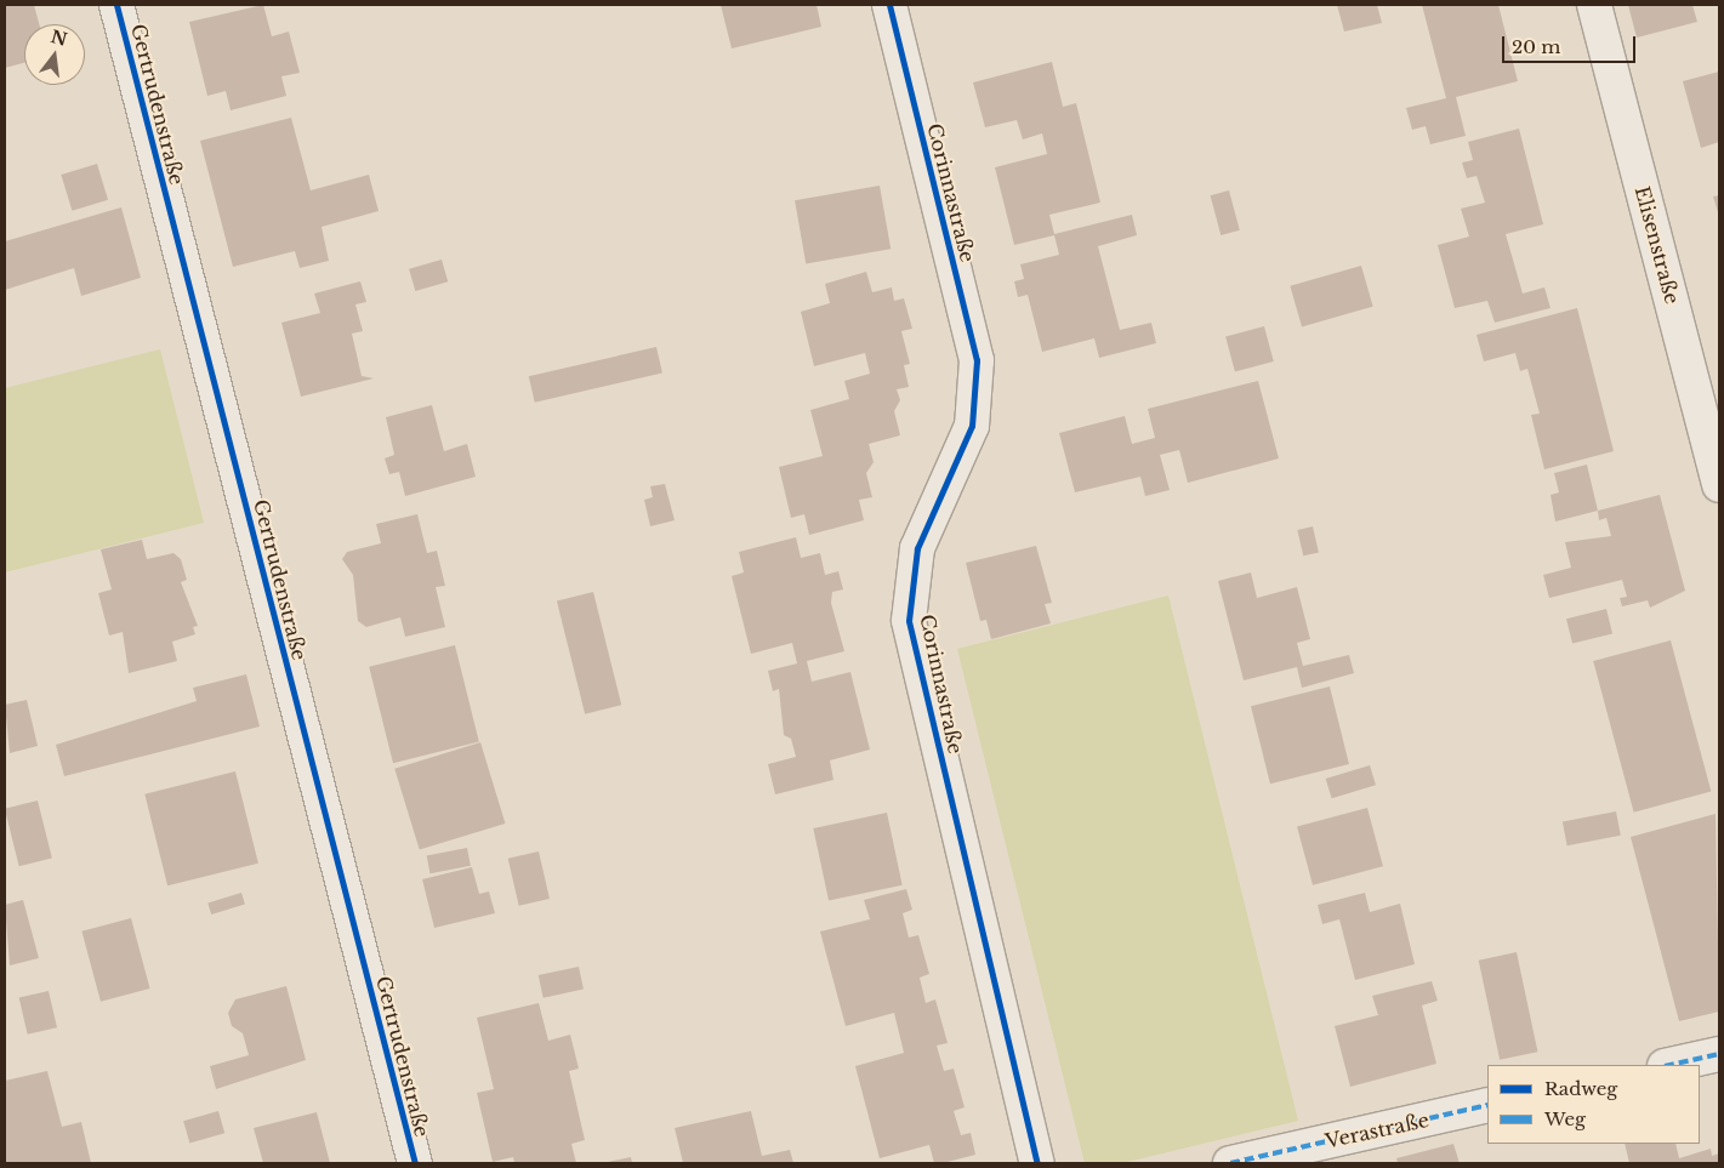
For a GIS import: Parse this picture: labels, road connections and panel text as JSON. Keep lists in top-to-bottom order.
{
  "streets": {
    "street": [
      "Gertrudenstraße",
      "Corinnastraße",
      "Elisenstraße",
      "Verastraße"
    ]
  },
  "legend": ["Radweg", "Weg"],
  "scale_bar": "20 m",
  "north": "top"
}
